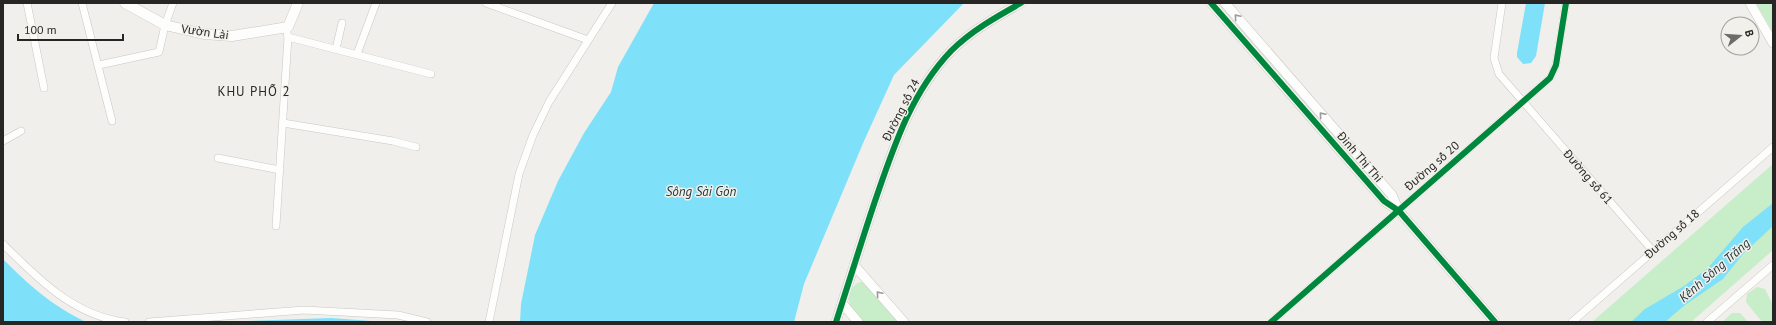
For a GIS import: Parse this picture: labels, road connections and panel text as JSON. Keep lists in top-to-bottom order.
{
  "streets": {
    "main road": ["Vườn Lài"],
    "street": [
      "Đường số 24",
      "Đinh Thị Thi",
      "Đường số 20",
      "Đường số 61",
      "Đường số 18"
    ]
  },
  "crossings": [
    ["Đinh Thị Thi", "Đường số 20"],
    ["Đường số 20", "Đường số 61"],
    ["Đường số 61", "Đường số 18"]
  ],
  "districts": ["KHU PHỐ 2"],
  "water": ["Sông Sài Gòn", "Kênh Sông Trăng"],
  "scale_bar": "100 m",
  "north": "right"
}
